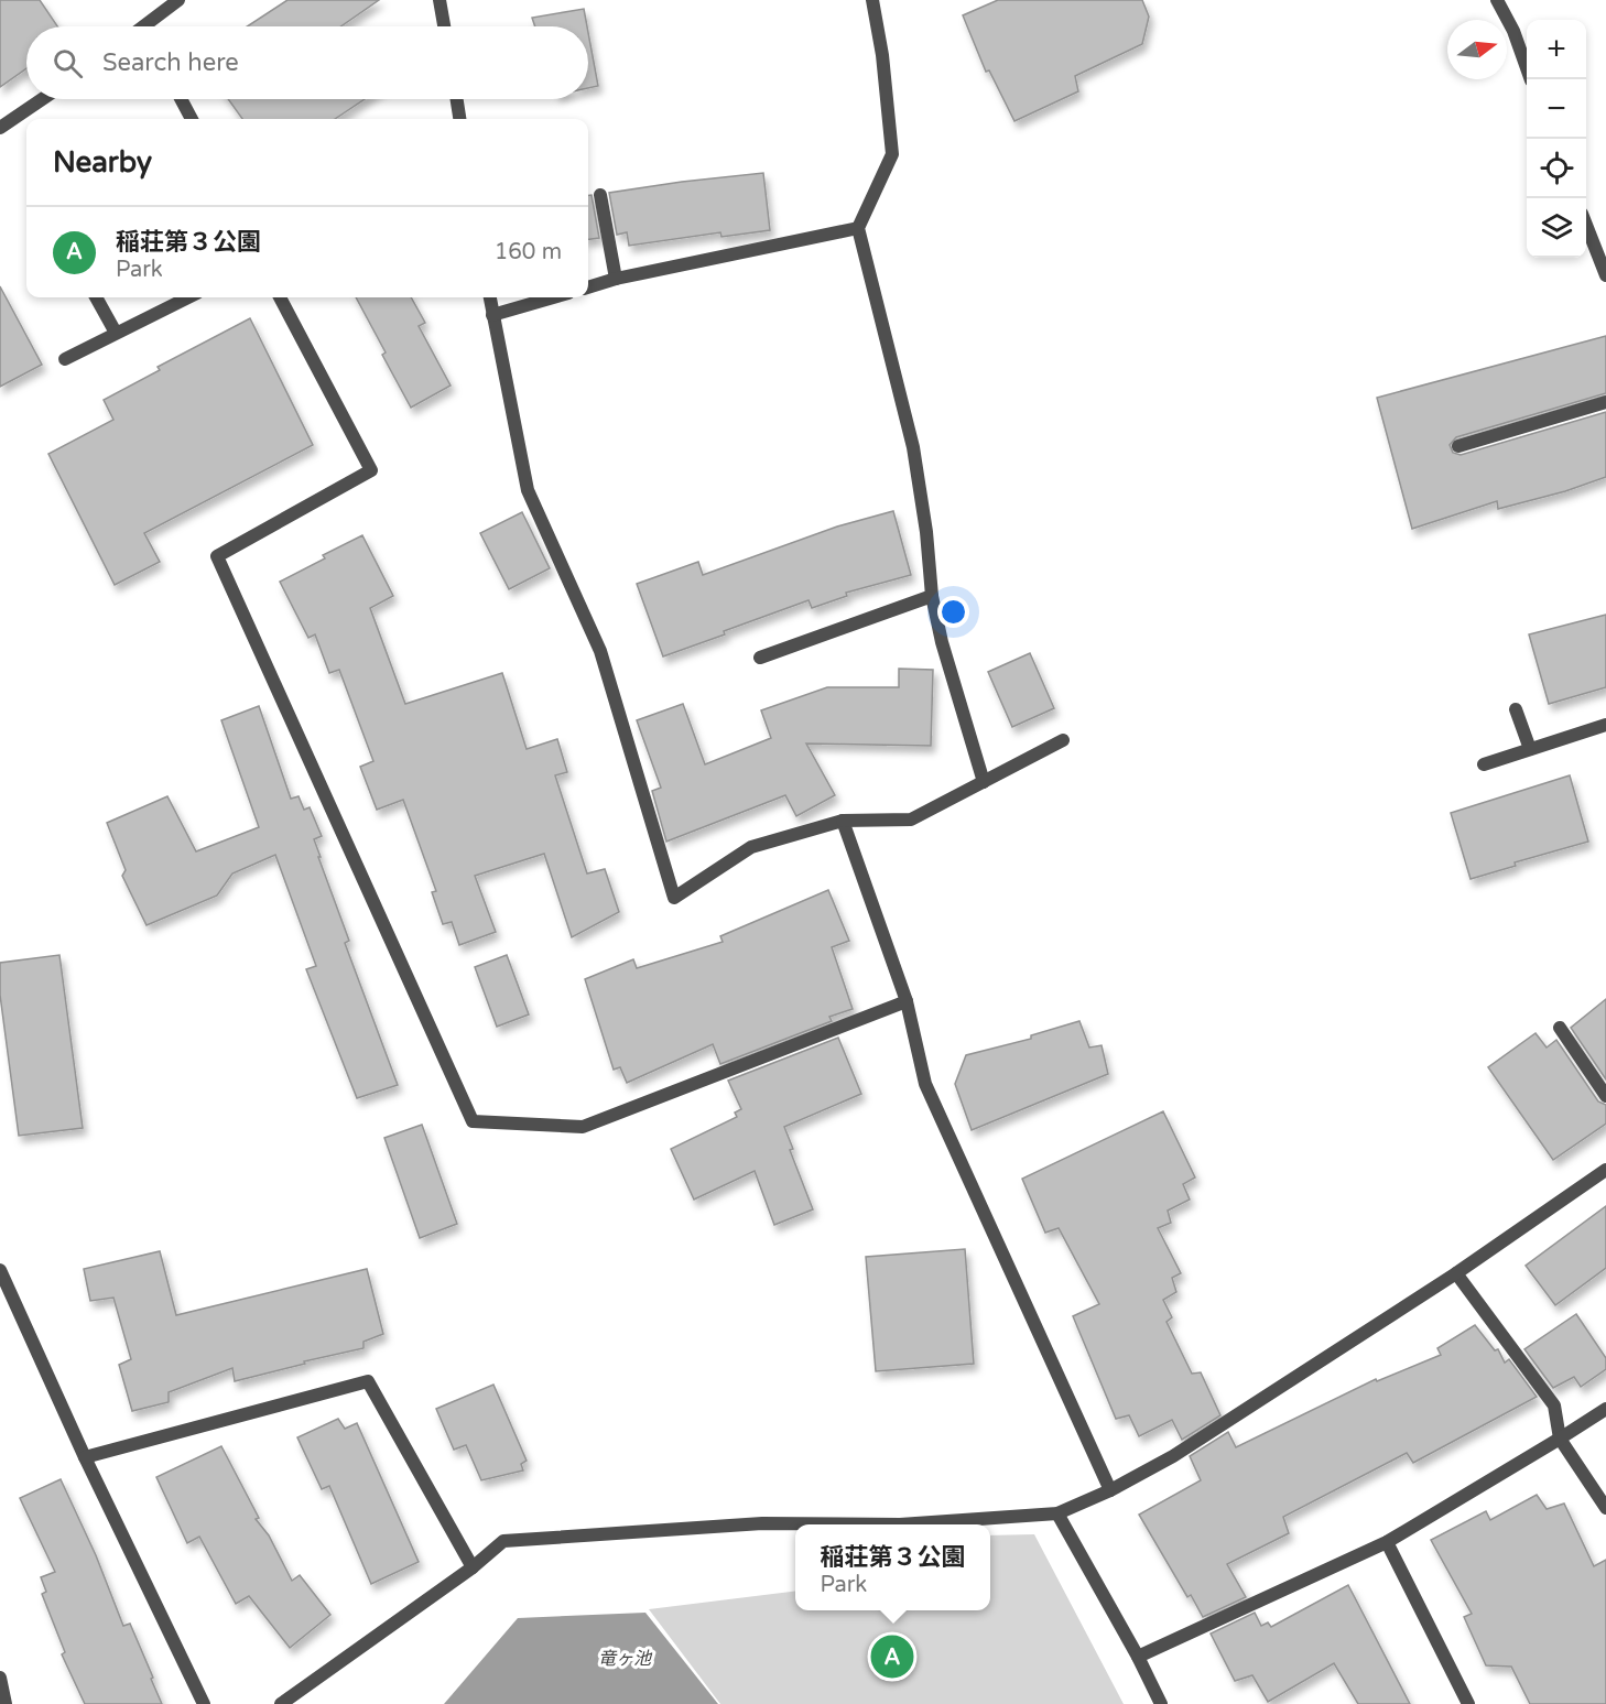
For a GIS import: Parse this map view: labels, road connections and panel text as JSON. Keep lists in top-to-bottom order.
{
  "water": ["竜ヶ池"],
  "north": "right",
  "page": {
    "map_buttons": ["+", "−"],
    "search": "Search here",
    "heading": "Nearby",
    "list": [
      {
        "mark": "A",
        "name": "稲荘第３公園",
        "note": "Park",
        "value": "160 m"
      }
    ],
    "popup": ["稲荘第３公園", "Park"],
    "pins": "A"
  }
}
